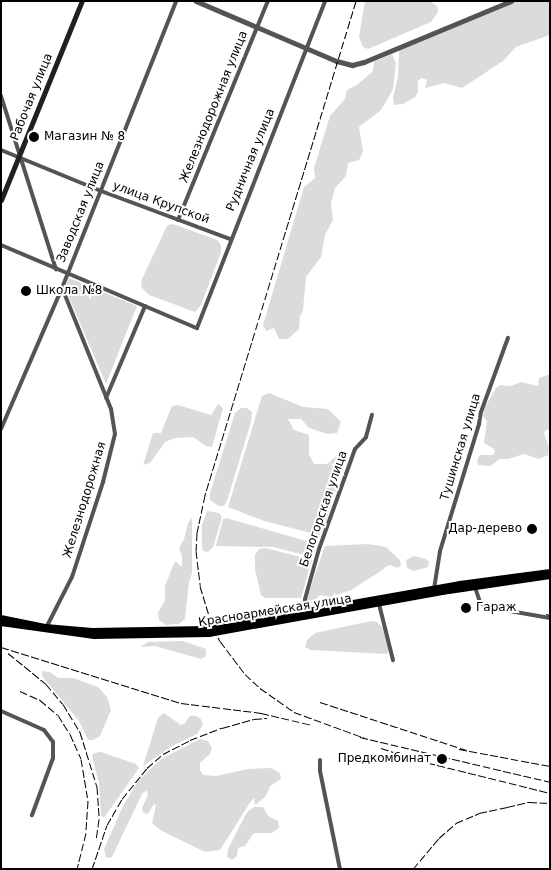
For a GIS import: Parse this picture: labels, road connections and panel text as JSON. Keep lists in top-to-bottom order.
{
  "streets": {
    "main road": ["Рабочая улица", "Красноармейская улица"],
    "street": [
      "Железнодорожная улица",
      "Рудничная улица",
      "улица Крупской",
      "Заводская улица",
      "Тушинская улица",
      "Железнодорожная",
      "Белогорская улица"
    ]
  },
  "crossings": [
    ["Рабочая улица", "улица Крупской"],
    ["Железнодорожная улица", "улица Крупской"],
    ["Рудничная улица", "улица Крупской"],
    ["улица Крупской", "Заводская улица"],
    ["Заводская улица", "Железнодорожная"],
    ["Тушинская улица", "Красноармейская улица"],
    ["Железнодорожная", "Красноармейская улица"],
    ["Белогорская улица", "Красноармейская улица"]
  ],
  "places": [
    "Магазин № 8",
    "Школа №8",
    "Дар-дерево",
    "Гараж",
    "Предкомбинат"
  ]
}
